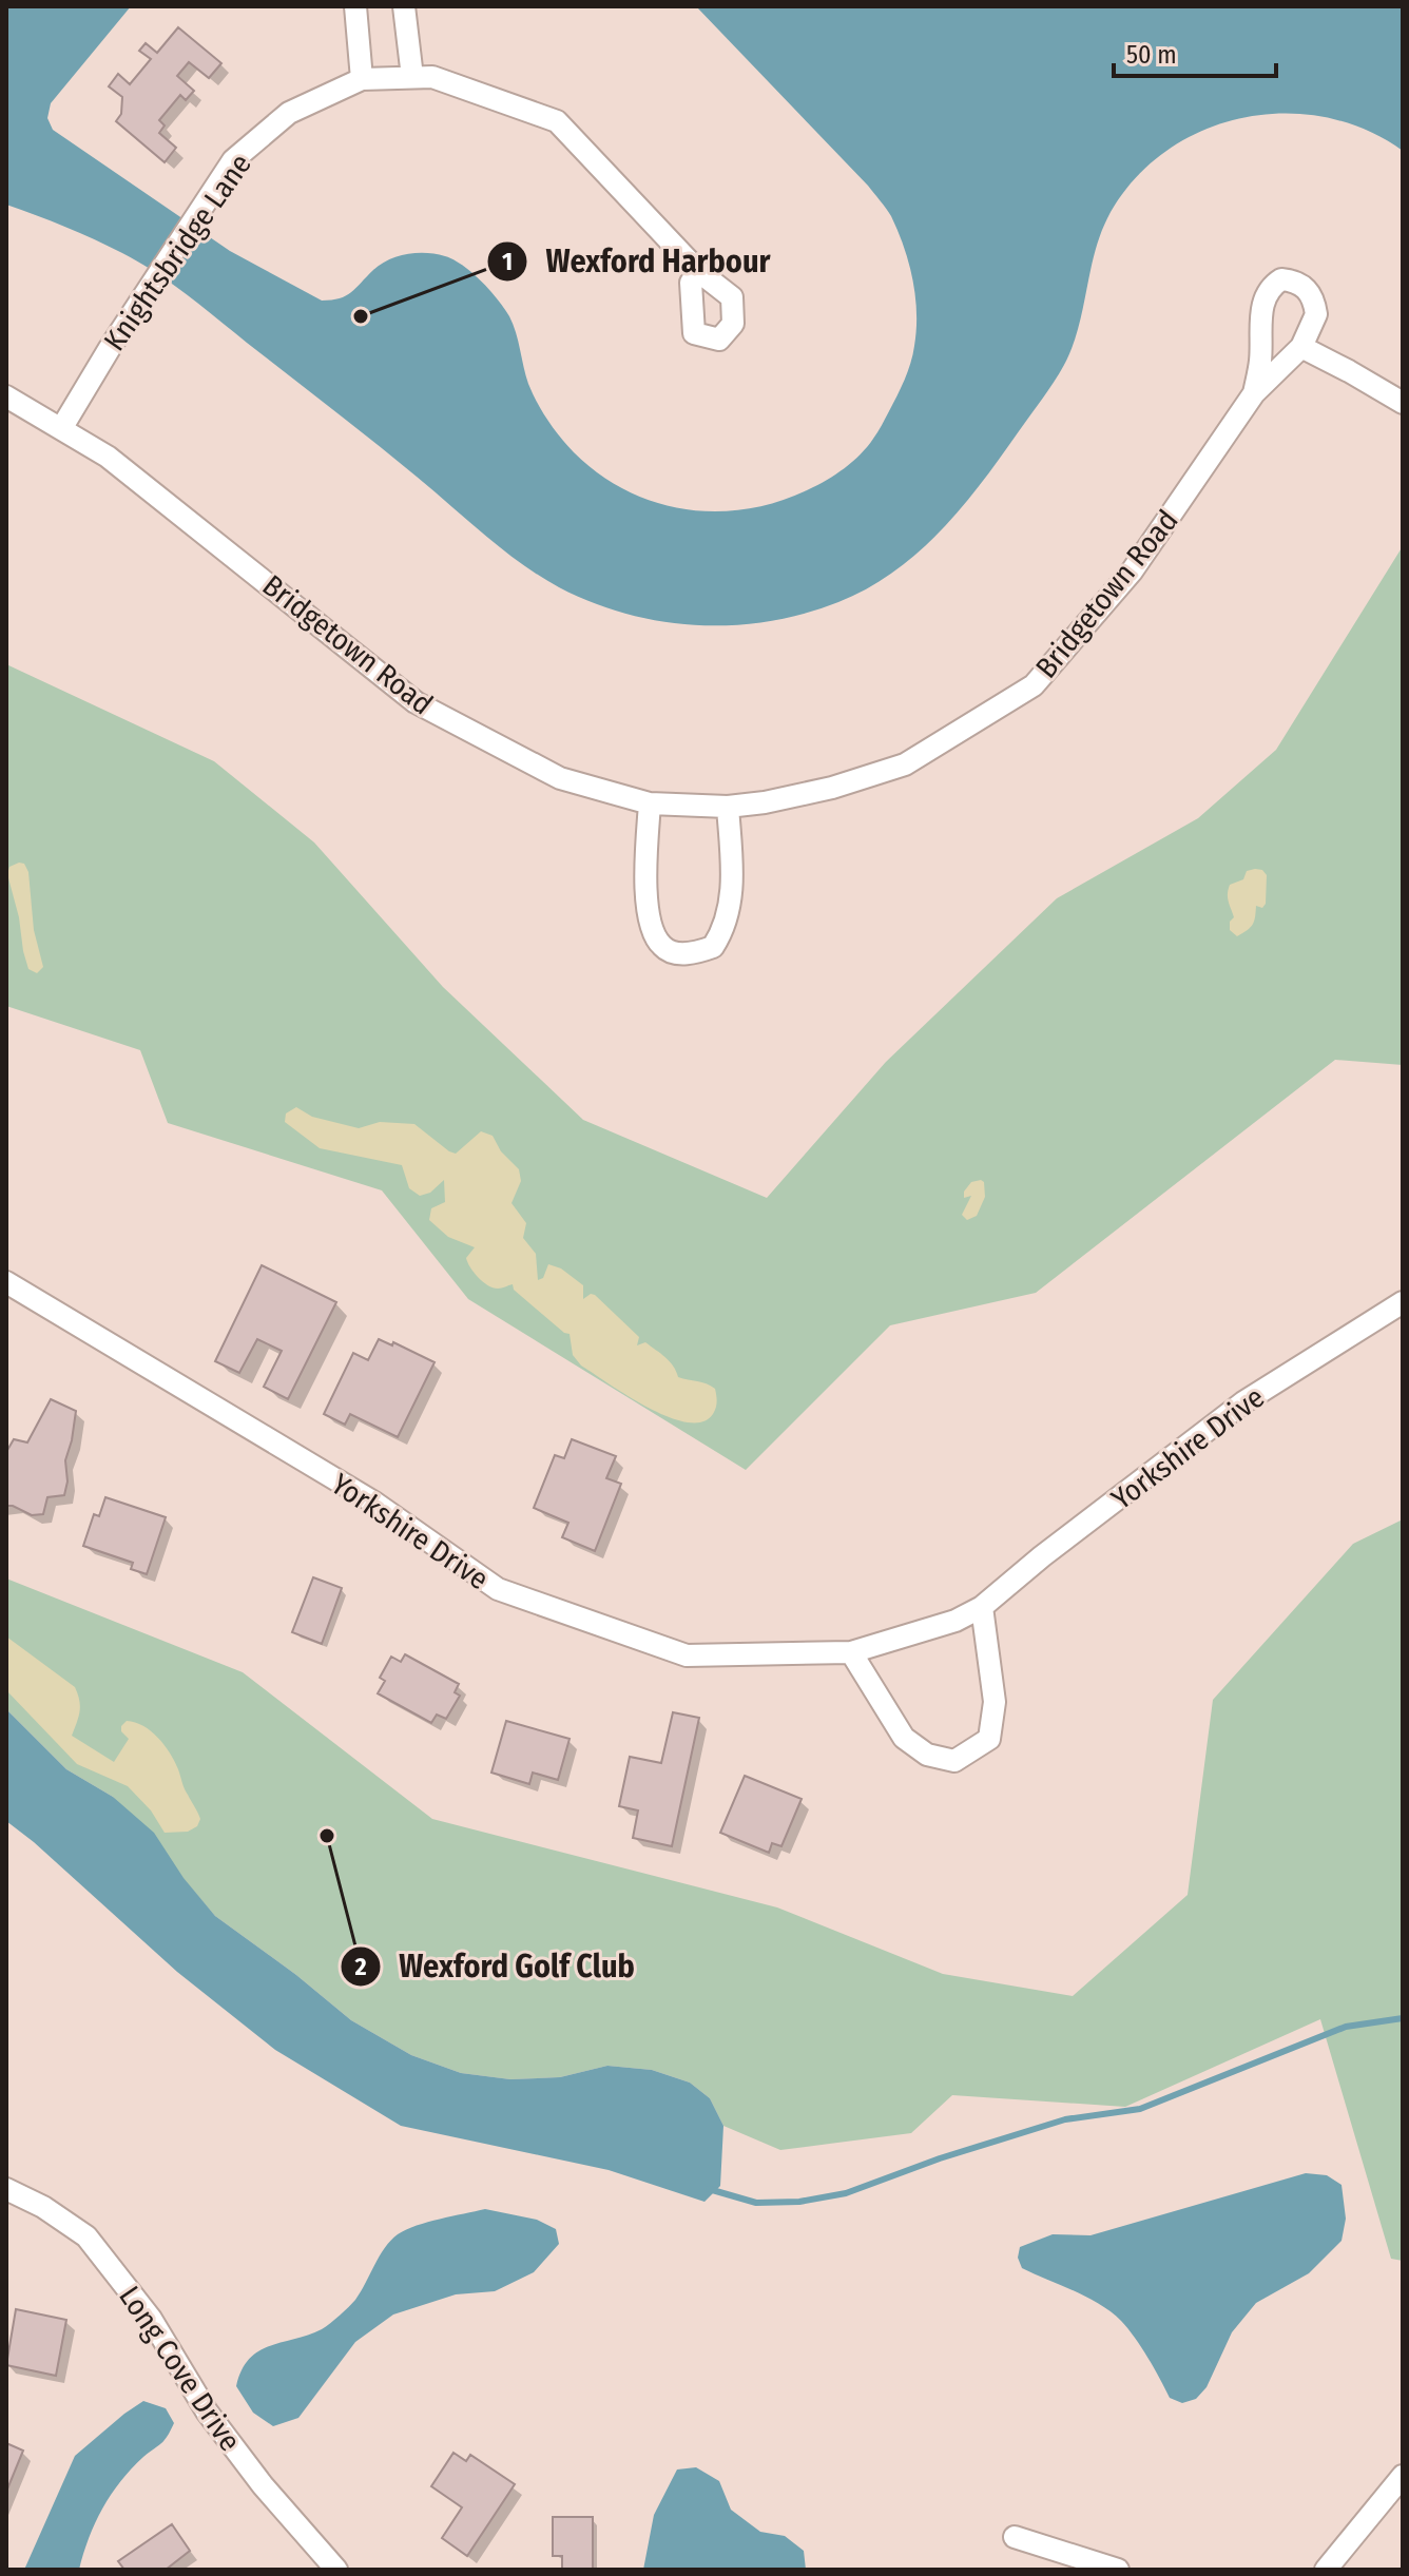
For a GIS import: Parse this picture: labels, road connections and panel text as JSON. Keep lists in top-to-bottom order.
{
  "streets": {
    "street": [
      "Knightsbridge Lane",
      "Bridgetown Road",
      "Yorkshire Drive",
      "Long Cove Drive"
    ]
  },
  "crossings": [
    ["Knightsbridge Lane", "Bridgetown Road"]
  ],
  "places": ["Wexford Harbour", "Wexford Golf Club"],
  "scale_bar": "50 m"
}
